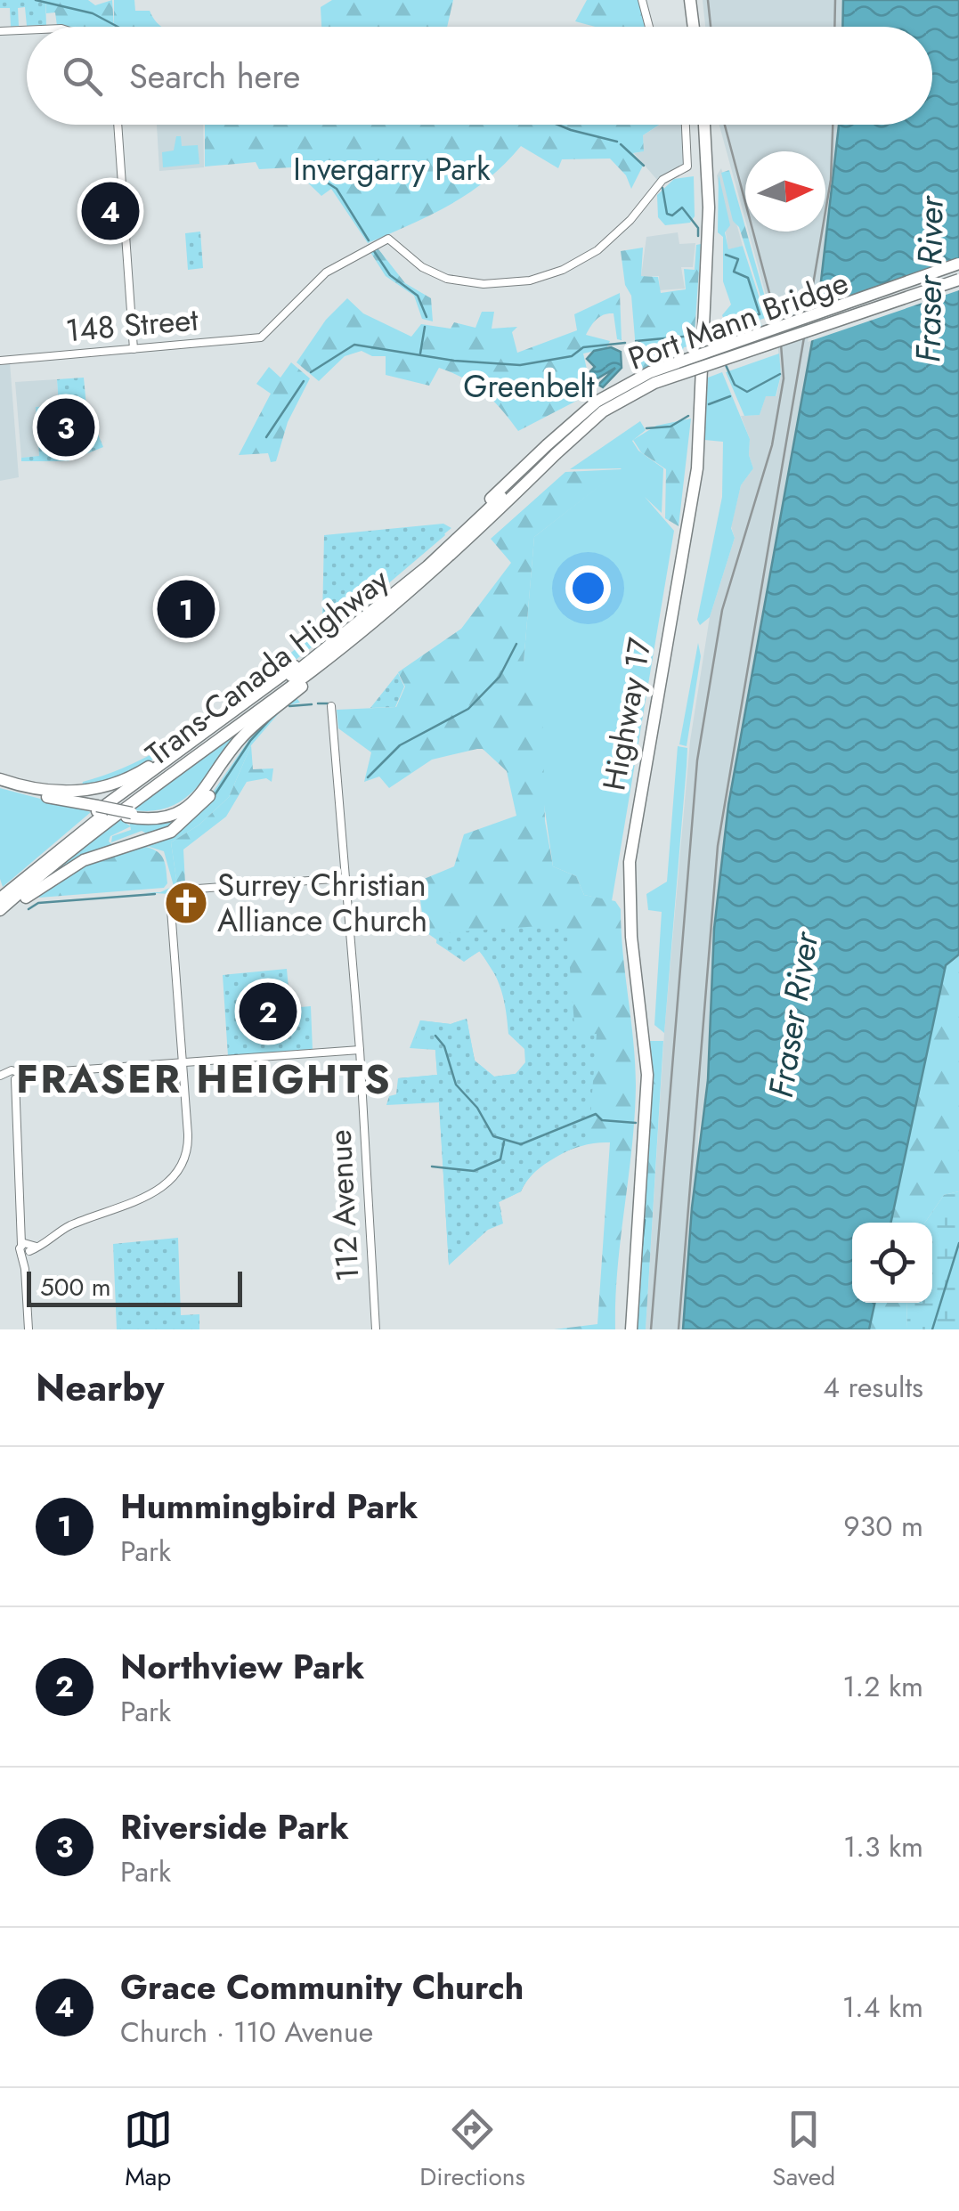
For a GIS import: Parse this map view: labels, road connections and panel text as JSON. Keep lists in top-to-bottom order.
{
  "streets": {
    "highway": ["Port Mann Bridge", "Trans-Canada Highway", "Highway 17"],
    "street": ["148 Street", "112 Avenue"]
  },
  "crossings": [
    ["Port Mann Bridge", "Trans-Canada Highway"]
  ],
  "districts": ["FRASER HEIGHTS"],
  "water": ["Fraser River"],
  "parks": ["Invergarry Park", "Greenbelt"],
  "places": {
    "church": ["Surrey Christian Alliance Church"]
  },
  "scale_bar": "500 m",
  "north": "right",
  "page": {
    "search": "Search here",
    "pins": [
      "4",
      "3",
      "1",
      "2"
    ],
    "scale": "500 m",
    "heading": ["Nearby", "4 results"],
    "list": [
      {
        "mark": "1",
        "name": "Hummingbird Park",
        "note": "Park",
        "value": "930 m"
      },
      {
        "mark": "2",
        "name": "Northview Park",
        "note": "Park",
        "value": "1.2 km"
      },
      {
        "mark": "3",
        "name": "Riverside Park",
        "note": "Park",
        "value": "1.3 km"
      },
      {
        "mark": "4",
        "name": "Grace Community Church",
        "note": "Church · 110 Avenue",
        "value": "1.4 km"
      }
    ],
    "nav": ["Map", "Directions", "Saved"]
  }
}
